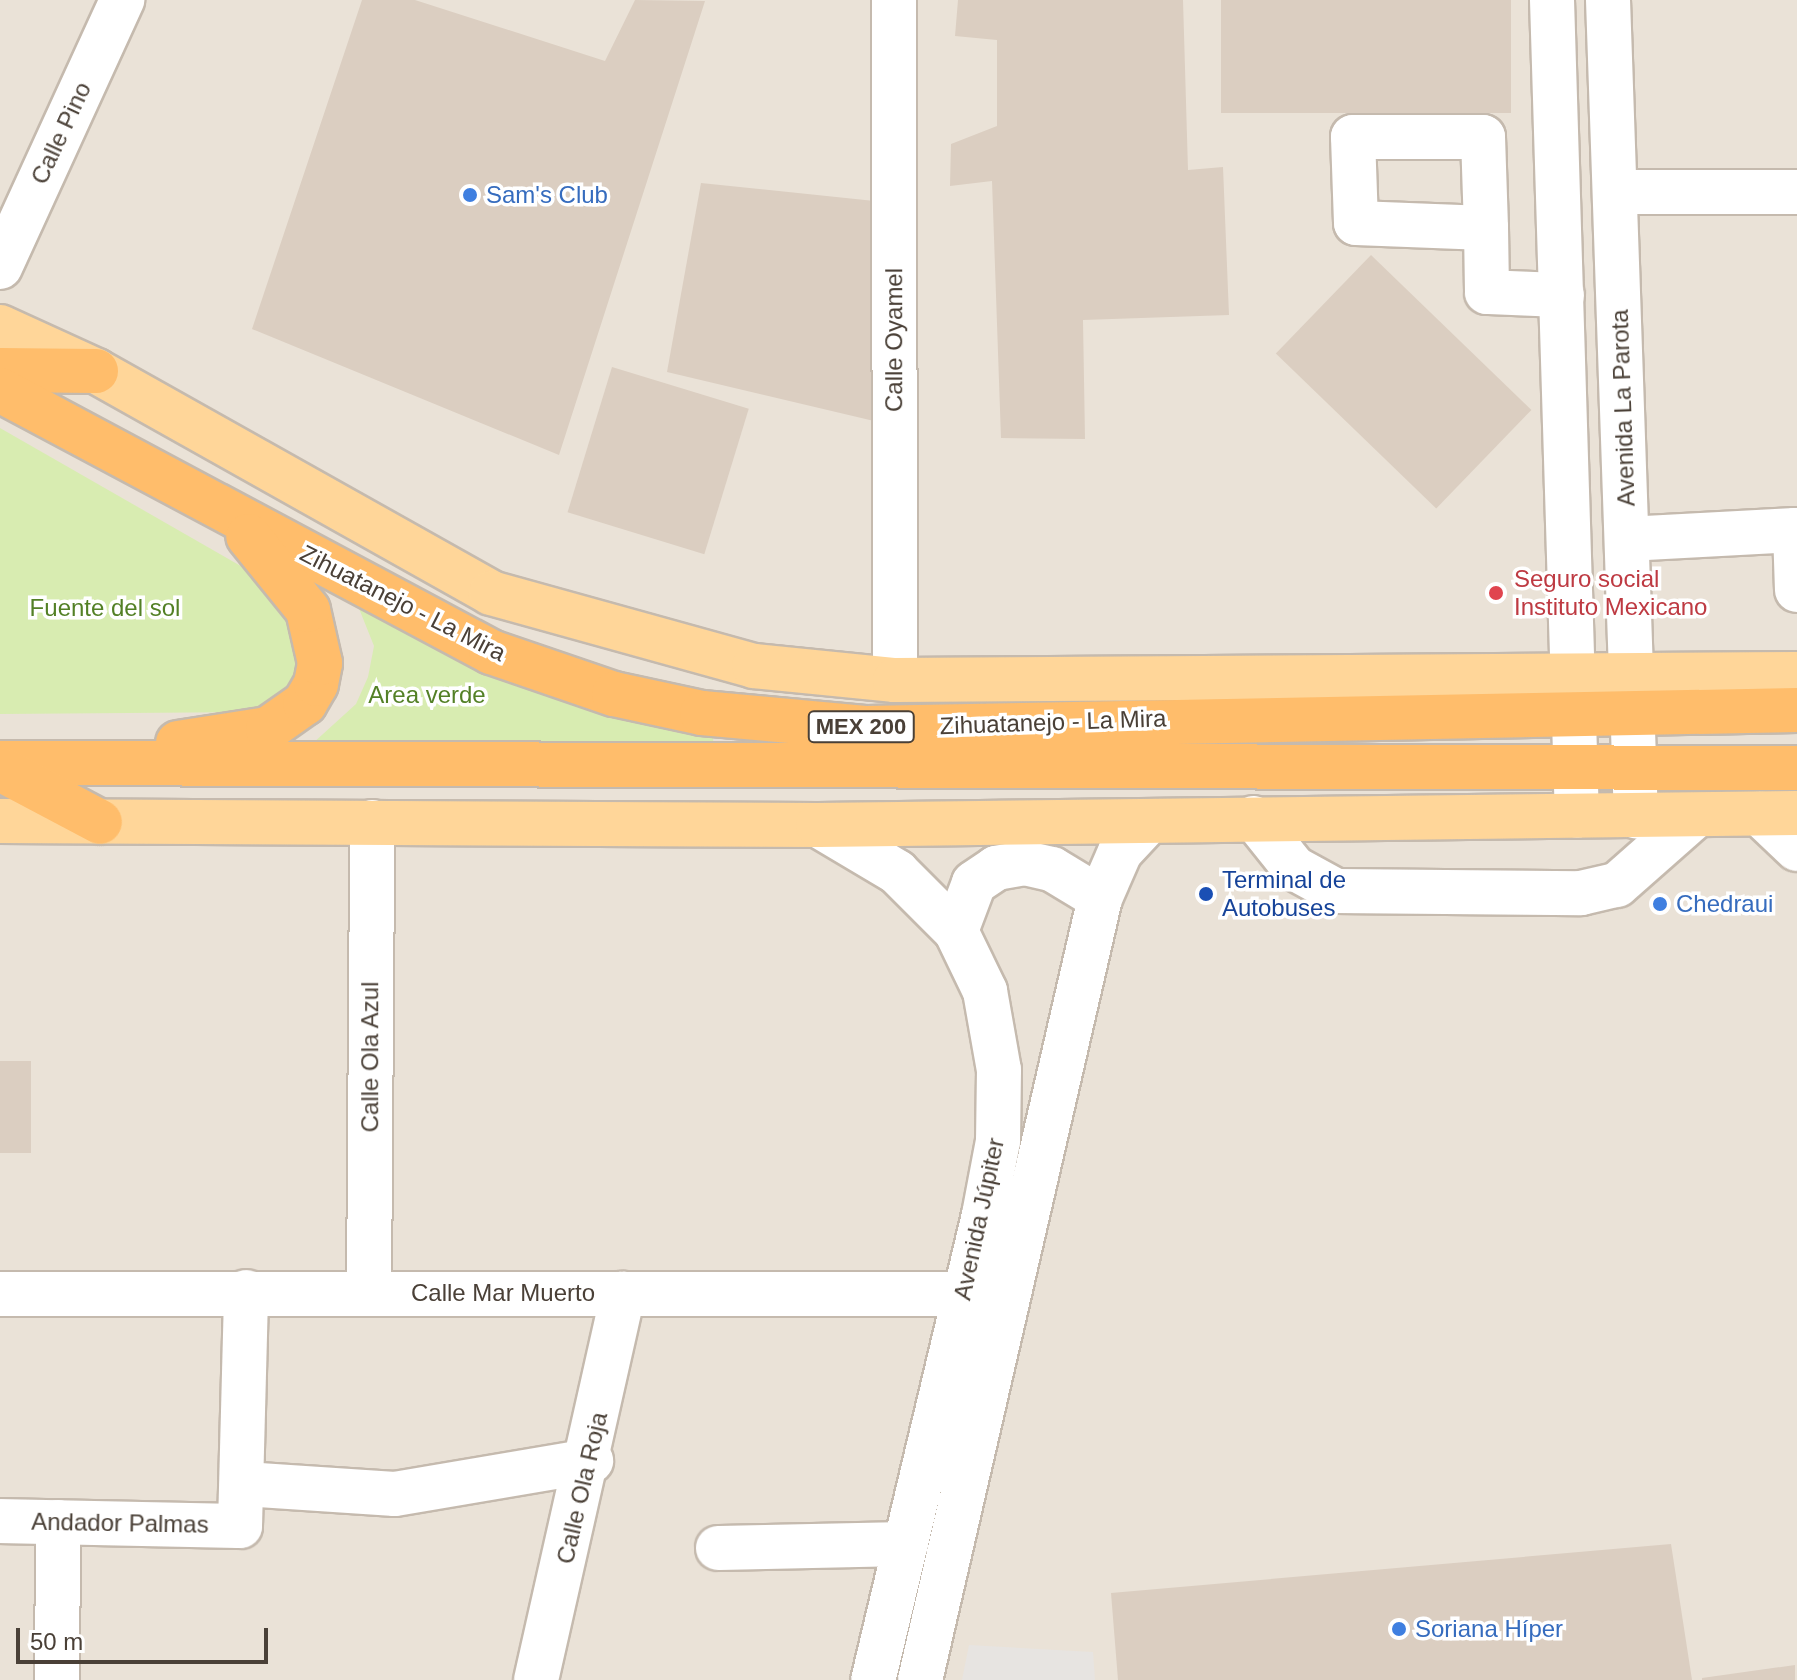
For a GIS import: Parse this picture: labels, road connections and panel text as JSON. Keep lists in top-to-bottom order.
{
  "streets": {
    "highway": ["Zihuatanejo - La Mira", "MEX 200"],
    "street": [
      "Calle Pino",
      "Calle Oyamel",
      "Avenida La Parota",
      "Calle Ola Azul",
      "Avenida Júpiter",
      "Calle Mar Muerto",
      "Calle Ola Roja",
      "Andador Palmas"
    ]
  },
  "crossings": [
    ["Avenida La Parota", "Zihuatanejo - La Mira"],
    ["Calle Ola Azul", "Calle Mar Muerto"],
    ["Avenida Júpiter", "Calle Mar Muerto"],
    ["Calle Mar Muerto", "Calle Ola Roja"],
    ["Calle Ola Roja", "Andador Palmas"]
  ],
  "parks": ["Fuente del sol", "Area verde"],
  "places": [
    "Sam's Club",
    "Seguro social Instituto Mexicano",
    "Terminal de Autobuses",
    "Chedraui",
    "Soriana Híper"
  ],
  "scale_bar": "50 m"
}
